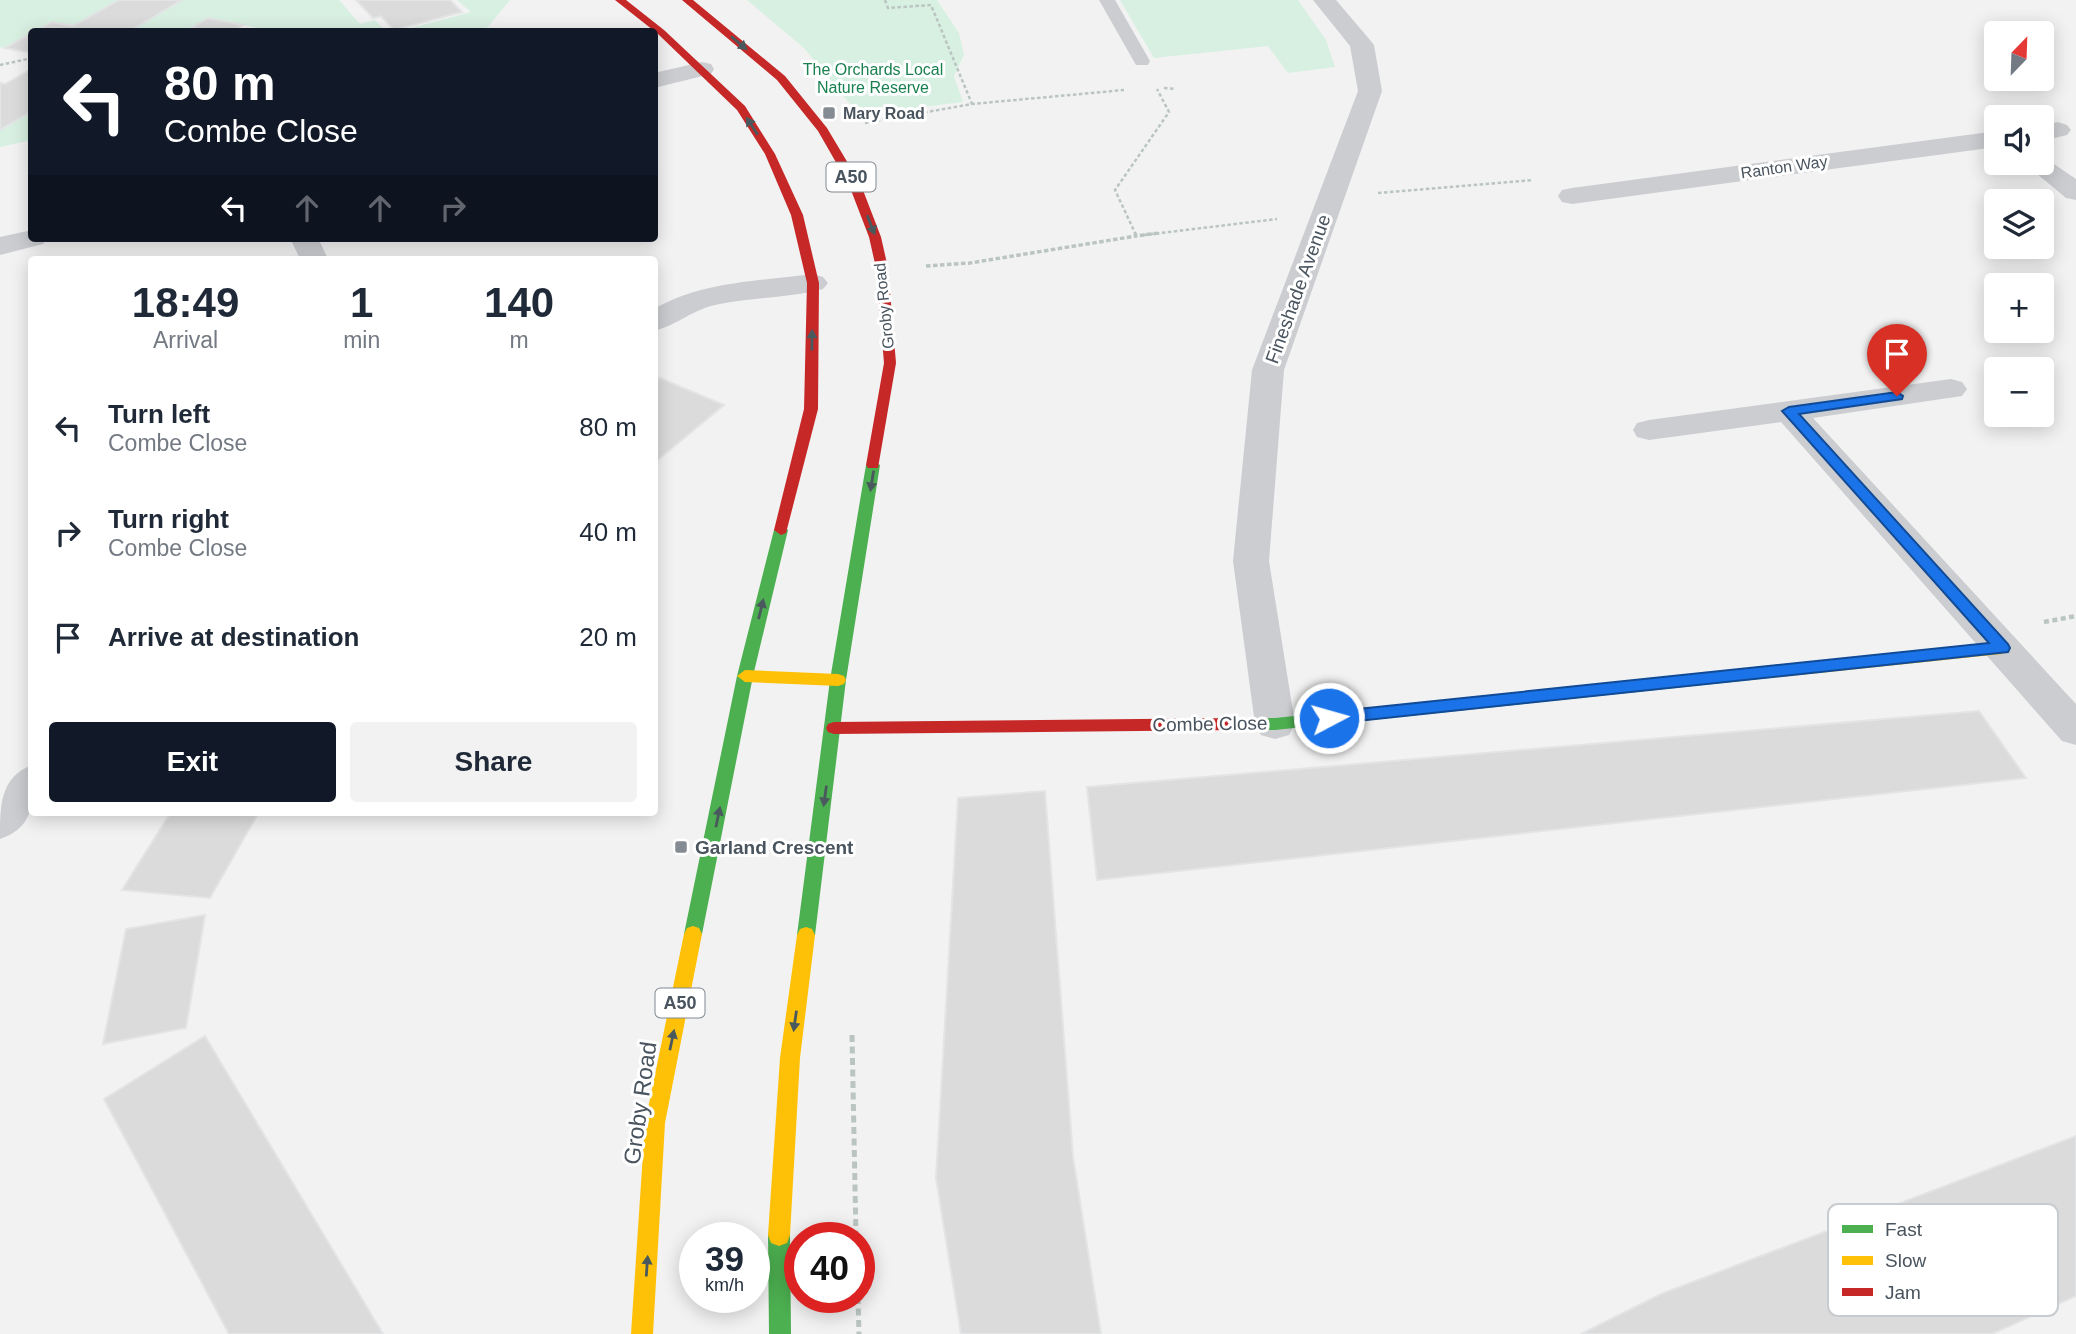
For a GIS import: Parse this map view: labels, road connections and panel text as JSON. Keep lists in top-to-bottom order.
{
  "streets": {
    "main road": ["A50", "Groby Road", "Combe Close"],
    "street": ["Ranton Way", "Fineshade Avenue"]
  },
  "crossings": [
    ["Fineshade Avenue", "Combe Close"],
    ["Groby Road", "Combe Close"]
  ],
  "parks": ["The Orchards Local Nature Reserve"],
  "places": {
    "transit": ["Mary Road", "Garland Crescent"]
  },
  "legend": ["Fast", "Slow", "Jam"],
  "north": "top right",
  "page": {
    "map_buttons": ["+", "−"],
    "turn": ["80 m", "Combe Close"],
    "eta": [
      "18:49",
      "Arrival",
      "1",
      "min",
      "140",
      "m"
    ],
    "list": [
      {
        "name": "Turn left",
        "note": "Combe Close",
        "value": "80 m"
      },
      {
        "name": "Turn right",
        "note": "Combe Close",
        "value": "40 m"
      },
      {
        "name": "Arrive at destination",
        "value": "20 m"
      }
    ],
    "buttons": ["Exit", "Share"],
    "speed": "39 km/h",
    "limit": "40"
  }
}
